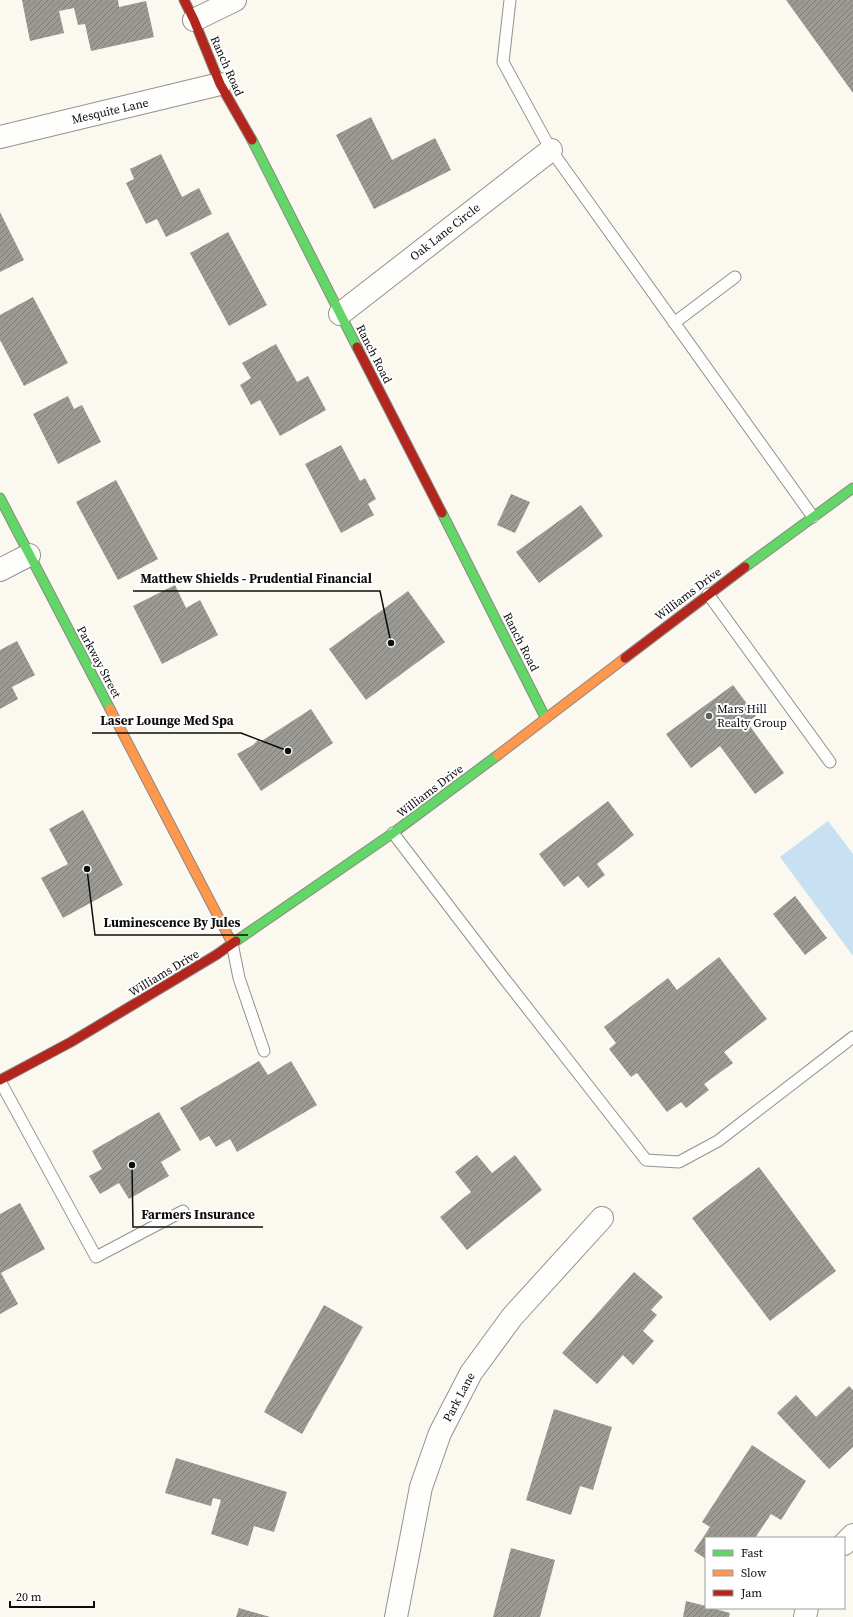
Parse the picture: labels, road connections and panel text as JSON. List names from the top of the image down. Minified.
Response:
{"streets":{"street":["Ranch Road","Mesquite Lane","Oak Lane Circle","Williams Drive","Parkway Street","Park Lane"]},"crossings":[["Ranch Road","Mesquite Lane"],["Ranch Road","Oak Lane Circle"],["Ranch Road","Williams Drive"],["Williams Drive","Parkway Street"]],"places":["Matthew Shields - Prudential Financial","Mars Hill Realty Group","Laser Lounge Med Spa","Luminescence By Jules","Farmers Insurance"],"legend":["Fast","Slow","Jam"],"scale_bar":"20 m"}
